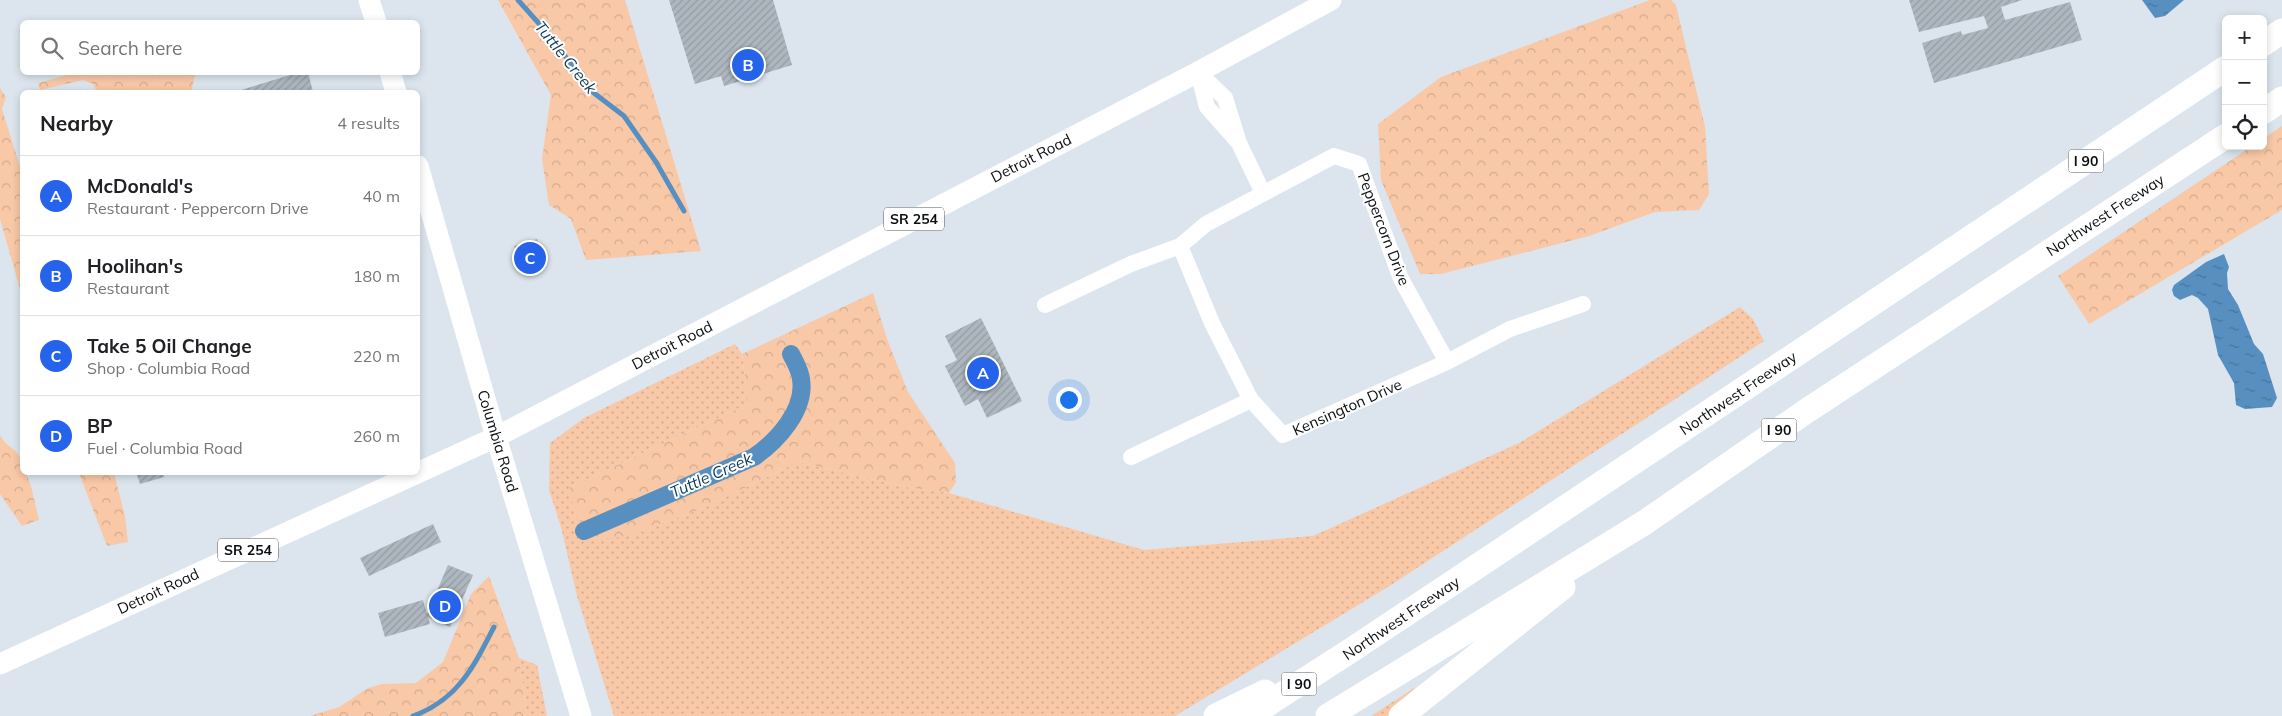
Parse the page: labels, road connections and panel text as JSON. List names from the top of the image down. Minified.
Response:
{"streets":{"highway":["I 90","Northwest Freeway"],"main road":["Detroit Road","SR 254","Columbia Road"],"street":["Peppercorn Drive","Kensington Drive"]},"crossings":[["Detroit Road","Columbia Road"],["Peppercorn Drive","Kensington Drive"]],"water":["Tuttle Creek"],"page":{"map_buttons":["+","−"],"search":"Search here","pins":["B","C","A","D"],"heading":["Nearby","4 results"],"list":[{"mark":"A","name":"McDonald's","note":"Restaurant · Peppercorn Drive","value":"40 m"},{"mark":"B","name":"Hoolihan's","note":"Restaurant","value":"180 m"},{"mark":"C","name":"Take 5 Oil Change","note":"Shop · Columbia Road","value":"220 m"},{"mark":"D","name":"BP","note":"Fuel · Columbia Road","value":"260 m"}]}}
